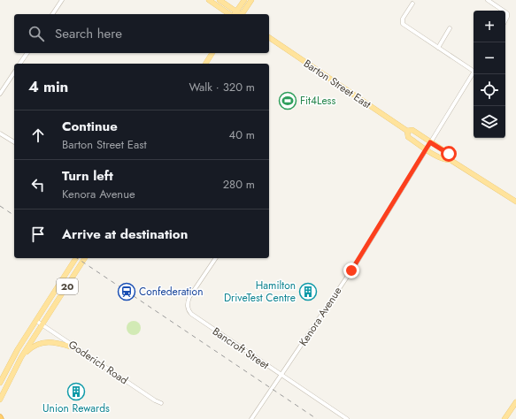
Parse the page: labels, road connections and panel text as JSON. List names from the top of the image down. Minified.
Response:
{"streets":{"main road":["Barton Street East","20"],"street":["Kenora Avenue","Bancroft Street","Goderich Road"]},"crossings":[["Barton Street East","Kenora Avenue"],["20","Goderich Road"],["Kenora Avenue","Bancroft Street"]],"places":{"sports":["Fit4Less"],"station":["Confederation"],"building":["Hamilton DriveTest Centre","Union Rewards"]},"page":{"map_buttons":["+","−"],"search":"Search here","heading":["4 min","Walk · 320 m"],"list":[["Continue","Barton Street East","40 m"],["Turn left","Kenora Avenue","280 m"],"Arrive at destination"]}}
